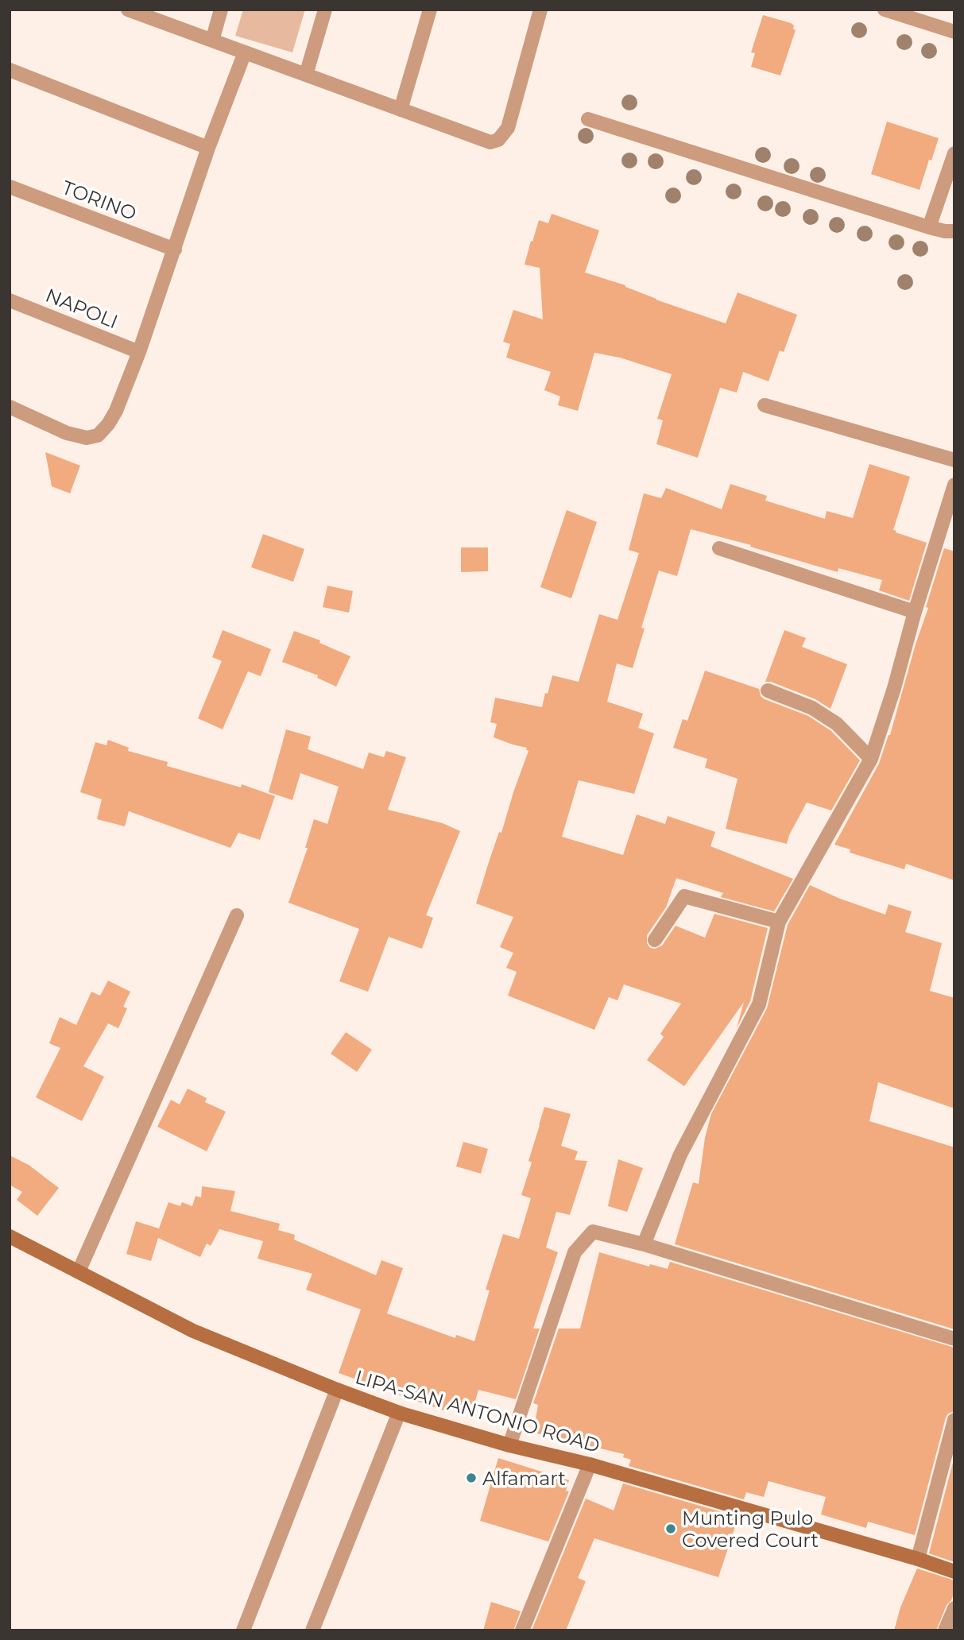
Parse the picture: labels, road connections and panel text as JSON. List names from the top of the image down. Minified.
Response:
{"streets":{"main road":["LIPA-SAN ANTONIO ROAD"],"street":["TORINO","NAPOLI"]},"places":["Alfamart","Munting Pulo Covered Court"]}
